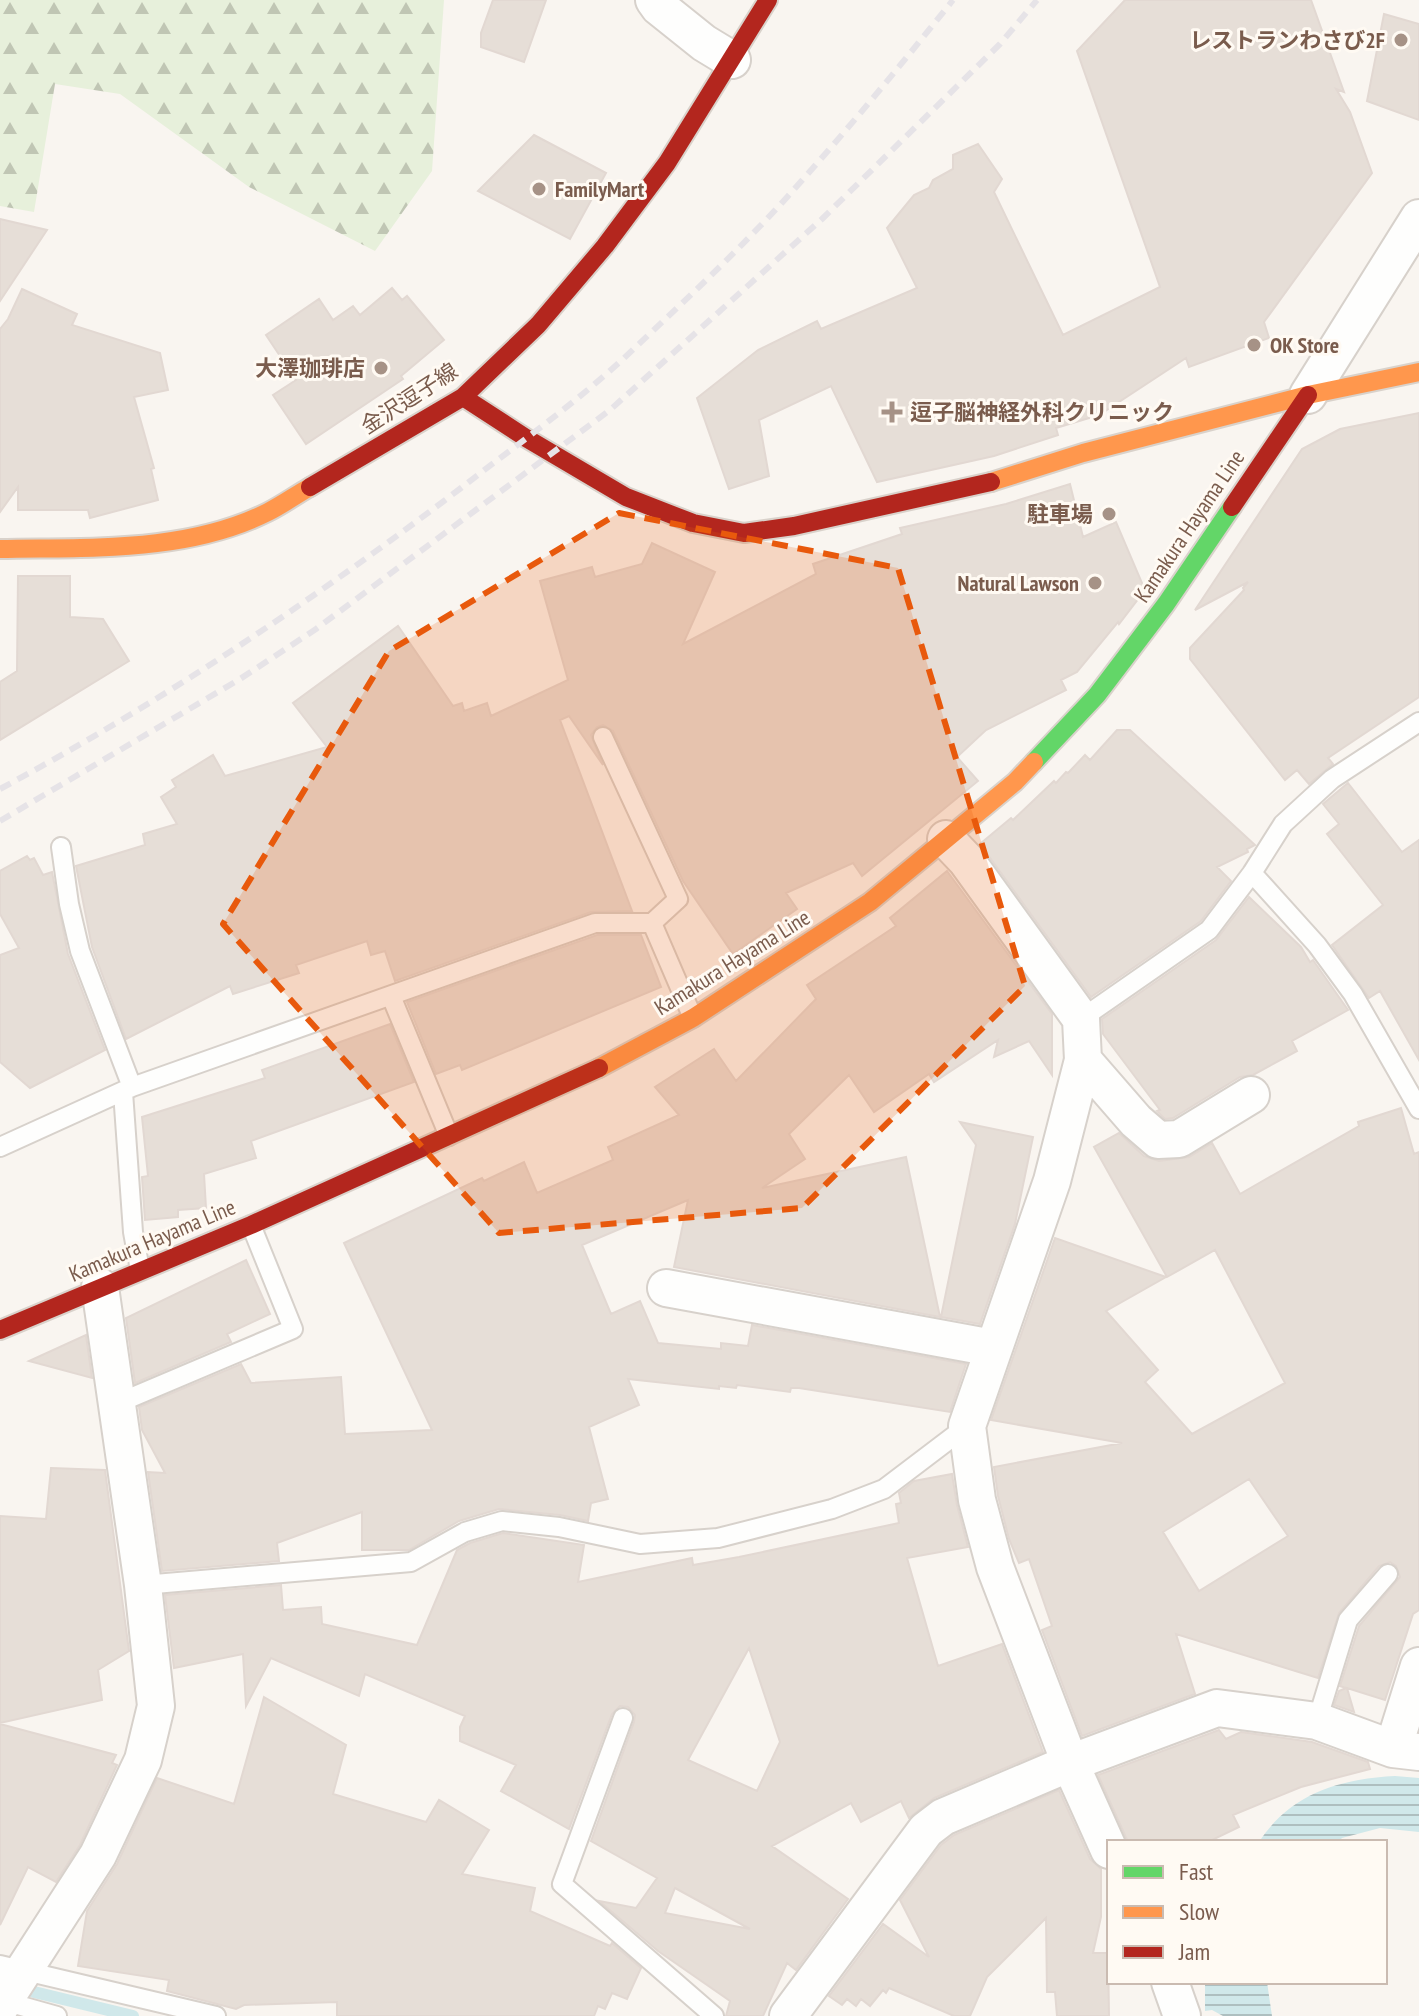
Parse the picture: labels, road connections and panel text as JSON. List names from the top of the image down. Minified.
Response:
{"streets":{"main road":["金沢逗子線","Kamakura Hayama Line"]},"crossings":[["金沢逗子線","Kamakura Hayama Line"]],"places":{"other":["レストランわさび2F","FamilyMart","OK Store","大澤珈琲店","駐車場","Natural Lawson"],"health":["逗子脳神経外科クリニック"]},"legend":["Fast","Slow","Jam"]}
